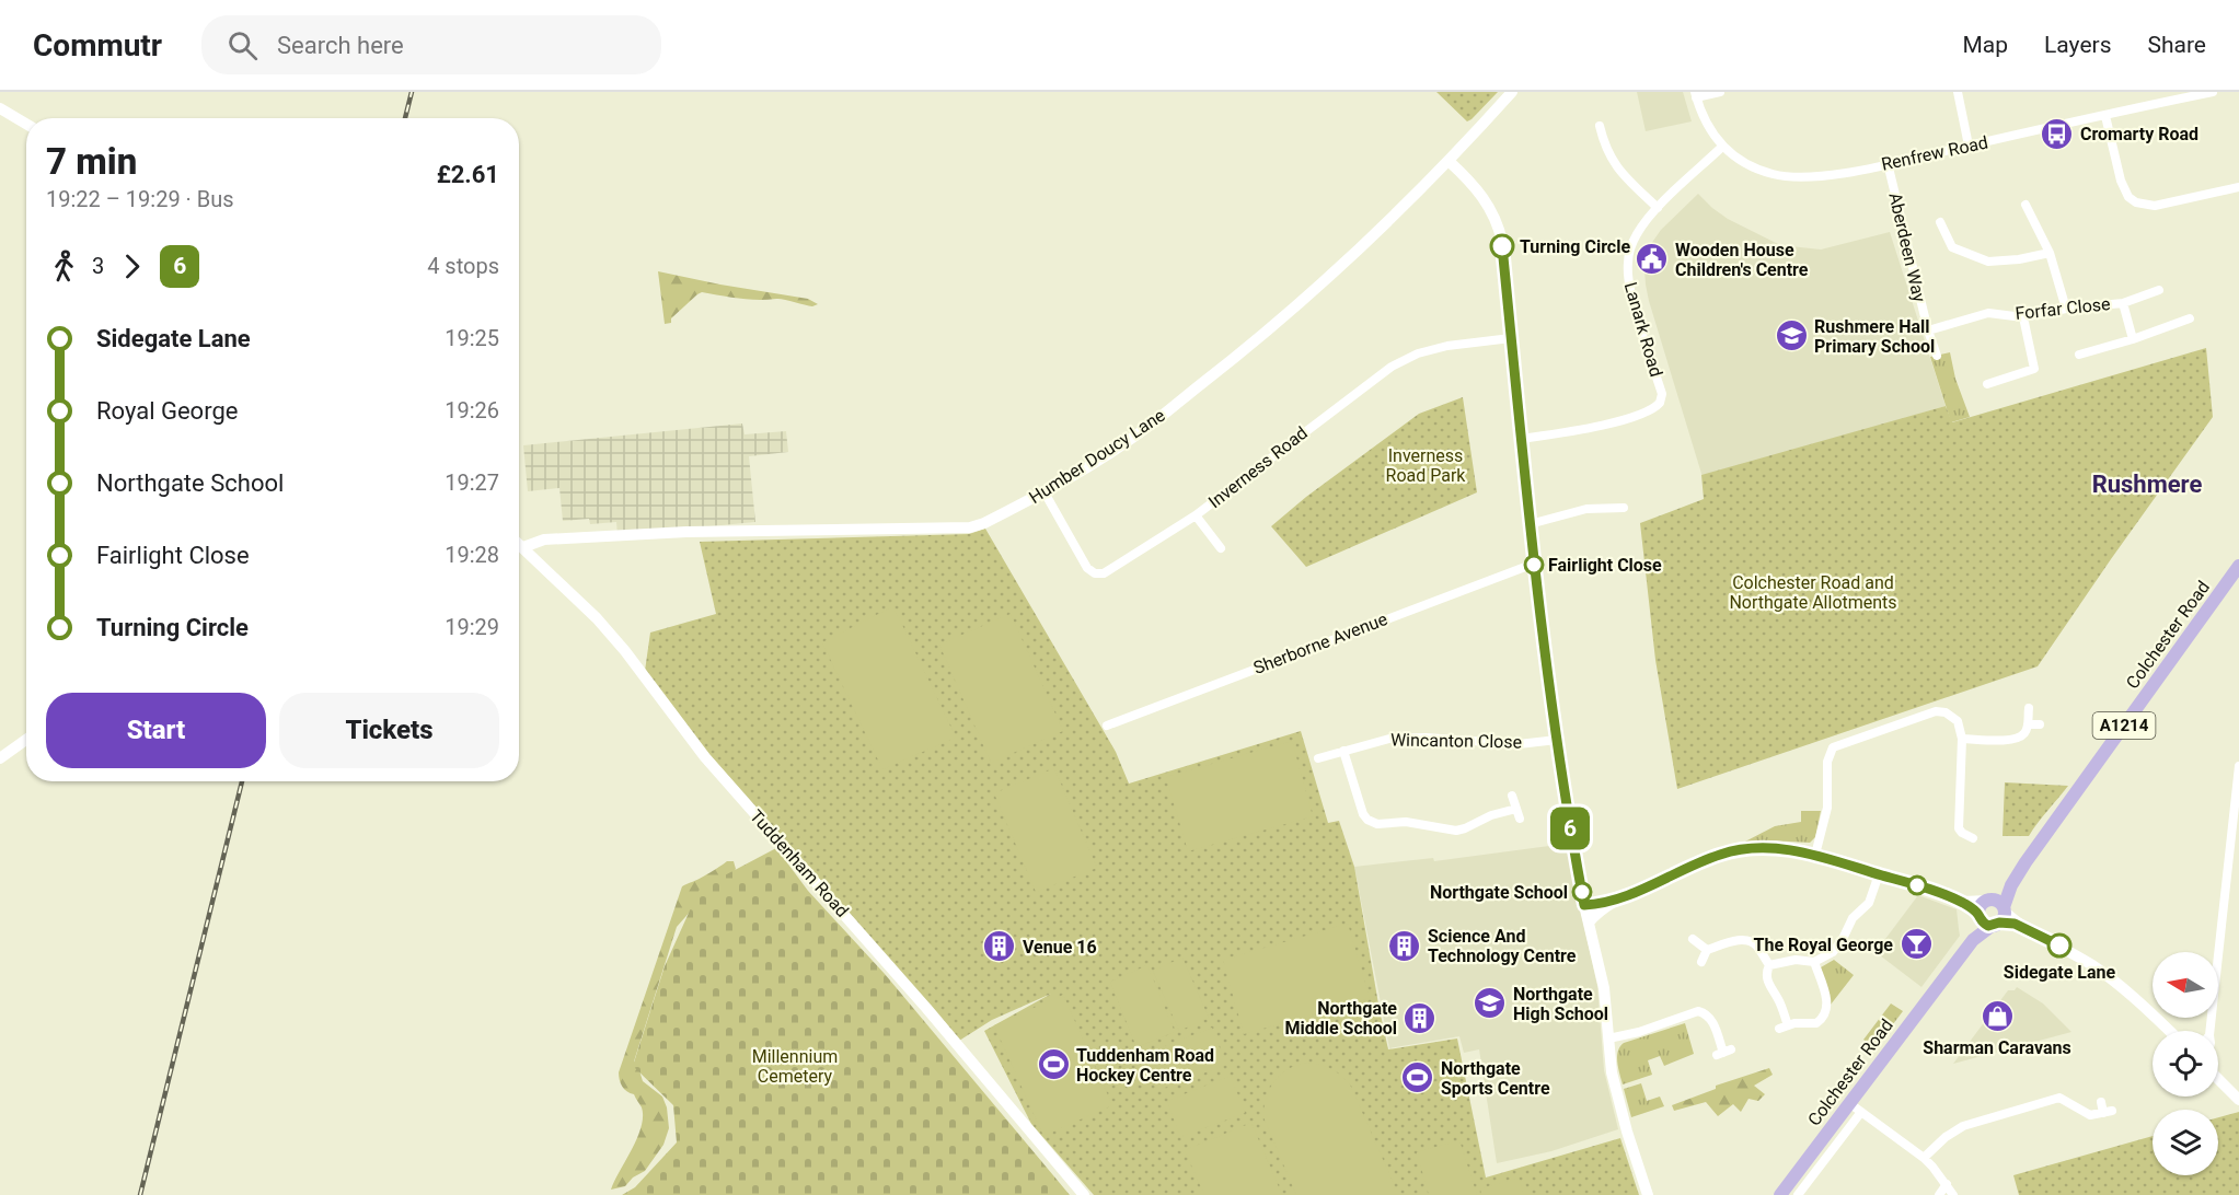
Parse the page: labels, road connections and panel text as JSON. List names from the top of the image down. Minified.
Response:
{"streets":{"main road":["Colchester Road","A1214"],"street":["Renfrew Road","Aberdeen Way","Forfar Close","Lanark Road","Humber Doucy Lane","Inverness Road","Sherborne Avenue","Wincanton Close","Tuddenham Road"]},"crossings":[["Renfrew Road","Aberdeen Way"],["Renfrew Road","Lanark Road"],["Aberdeen Way","Forfar Close"],["Humber Doucy Lane","Inverness Road"],["Humber Doucy Lane","Tuddenham Road"]],"districts":["Rushmere"],"parks":["Inverness Road Park","Colchester Road and Northgate Allotments","Millennium Cemetery"],"places":{"bus stop":["Cromarty Road"],"other":["Turning Circle","Fairlight Close","Northgate School","Sidegate Lane"],"public building":["Wooden House Children's Centre"],"school or university":["Rushmere Hall Primary School","Northgate High School"],"bar":["The Royal George"],"building":["Science And Technology Centre","Venue 16","Northgate Middle School"],"shop":["Sharman Caravans"],"sports":["Tuddenham Road Hockey Centre","Northgate Sports Centre"]},"lines":["bus line 6"],"north":"left","page":{"header":"Commutr","search":"Search here","nav":["Map","Layers","Share"],"on_map":"6","heading":["7 min","19:22 – 19:29 · Bus","£2.61"],"legs":["3","6","4 stops"],"list":[{"name":"Sidegate Lane","value":"19:25"},{"name":"Royal George","value":"19:26"},{"name":"Northgate School","value":"19:27"},{"name":"Fairlight Close","value":"19:28"},{"name":"Turning Circle","value":"19:29"}],"buttons":["Start","Tickets"]}}
